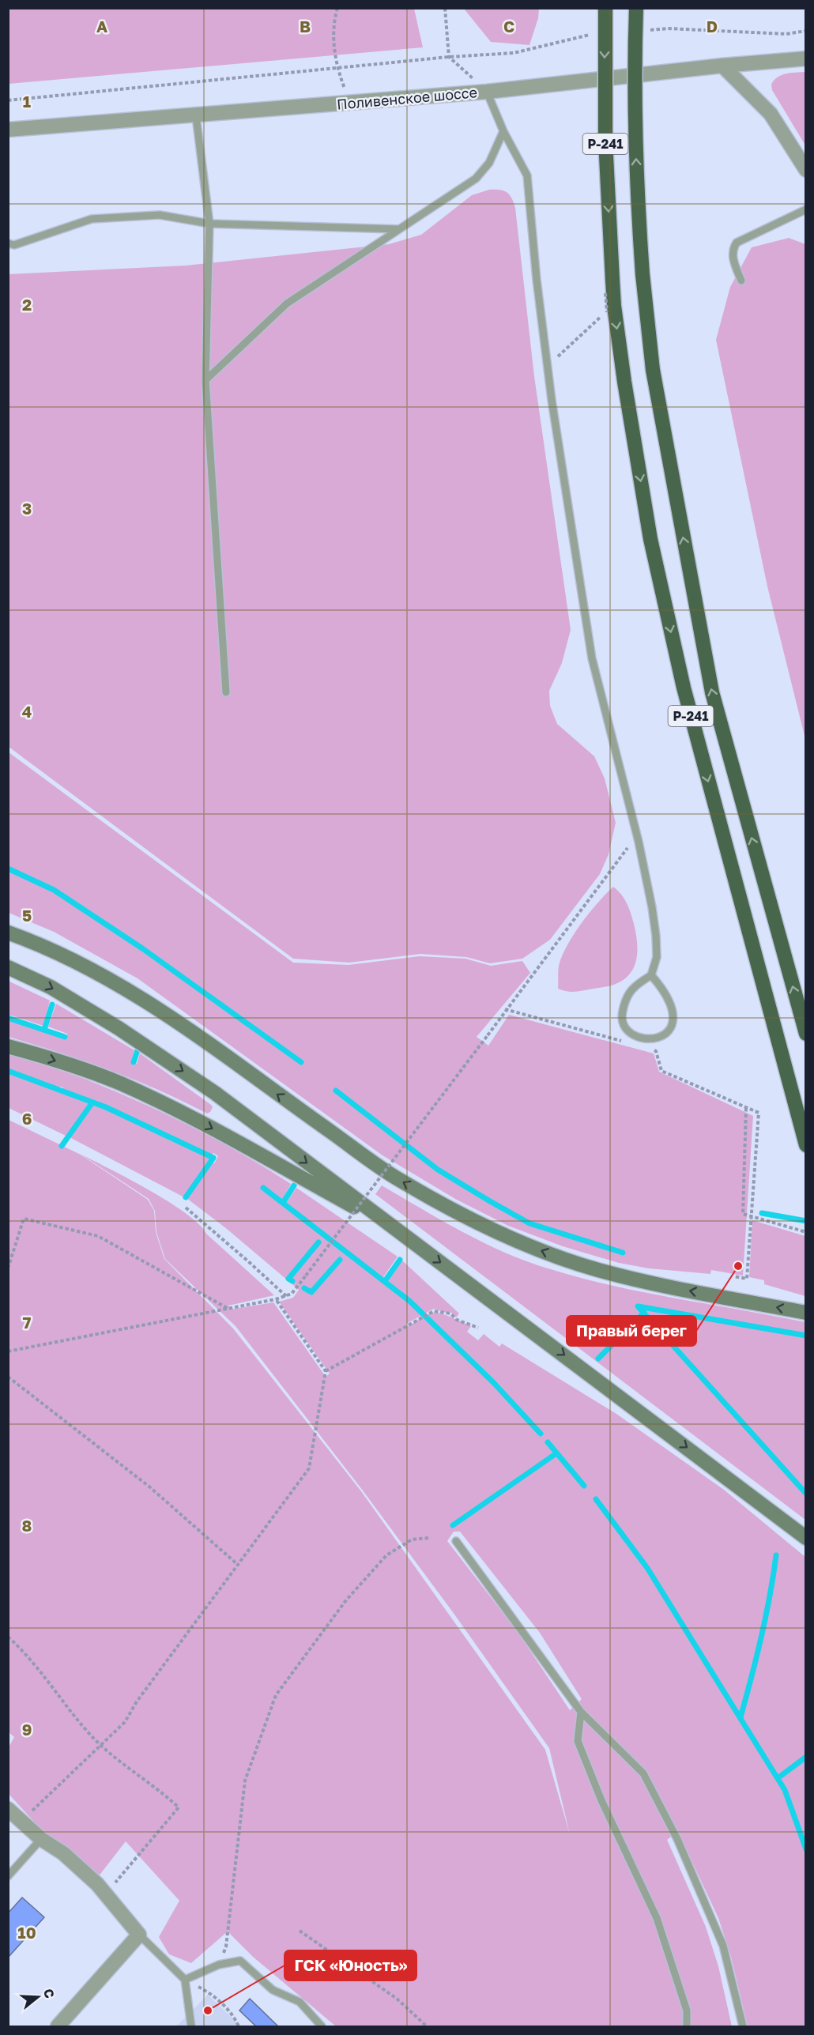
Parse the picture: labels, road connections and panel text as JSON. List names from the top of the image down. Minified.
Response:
{"streets":{"highway":["Р-241"],"street":["Поливенское шоссе"]},"places":["Правый берег","ГСК «Юность»"],"north":"right","grid":{"columns":["A","B","C","D"],"rows":["1","2","3","4","5","6","7","8","9","10"]}}
